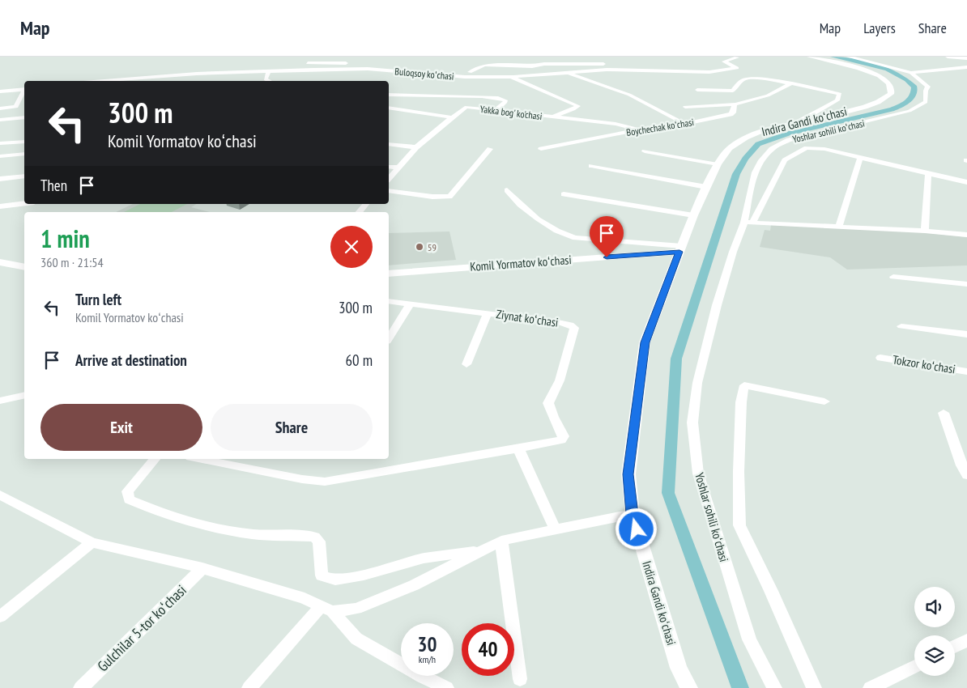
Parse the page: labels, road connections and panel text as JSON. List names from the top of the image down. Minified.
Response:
{"streets":{"street":["Buloqsoy koʻchasi","Yakka bog' ko'chasi","Indira Gandi koʻchasi","Boychechak koʻchasi","Yoshlar sohili koʻchasi","Komil Yormatov koʻchasi","Ziynat koʻchasi","Tokzor koʻchasi","Gulchilar 5-tor koʻchasi"]},"crossings":[["Yakka bog' ko'chasi","Boychechak koʻchasi"],["Indira Gandi koʻchasi","Komil Yormatov koʻchasi"]],"places":["59"],"page":{"header":"Map","nav":["Map","Layers","Share"],"turn":["300 m","Komil Yormatov koʻchasi"],"then":"Then","heading":["1 min","360 m · 21:54"],"list":[{"name":"Turn left","note":"Komil Yormatov koʻchasi","value":"300 m"},{"name":"Arrive at destination","value":"60 m"}],"buttons":["Exit","Share"],"speed":"30 km/h","limit":"40"}}
